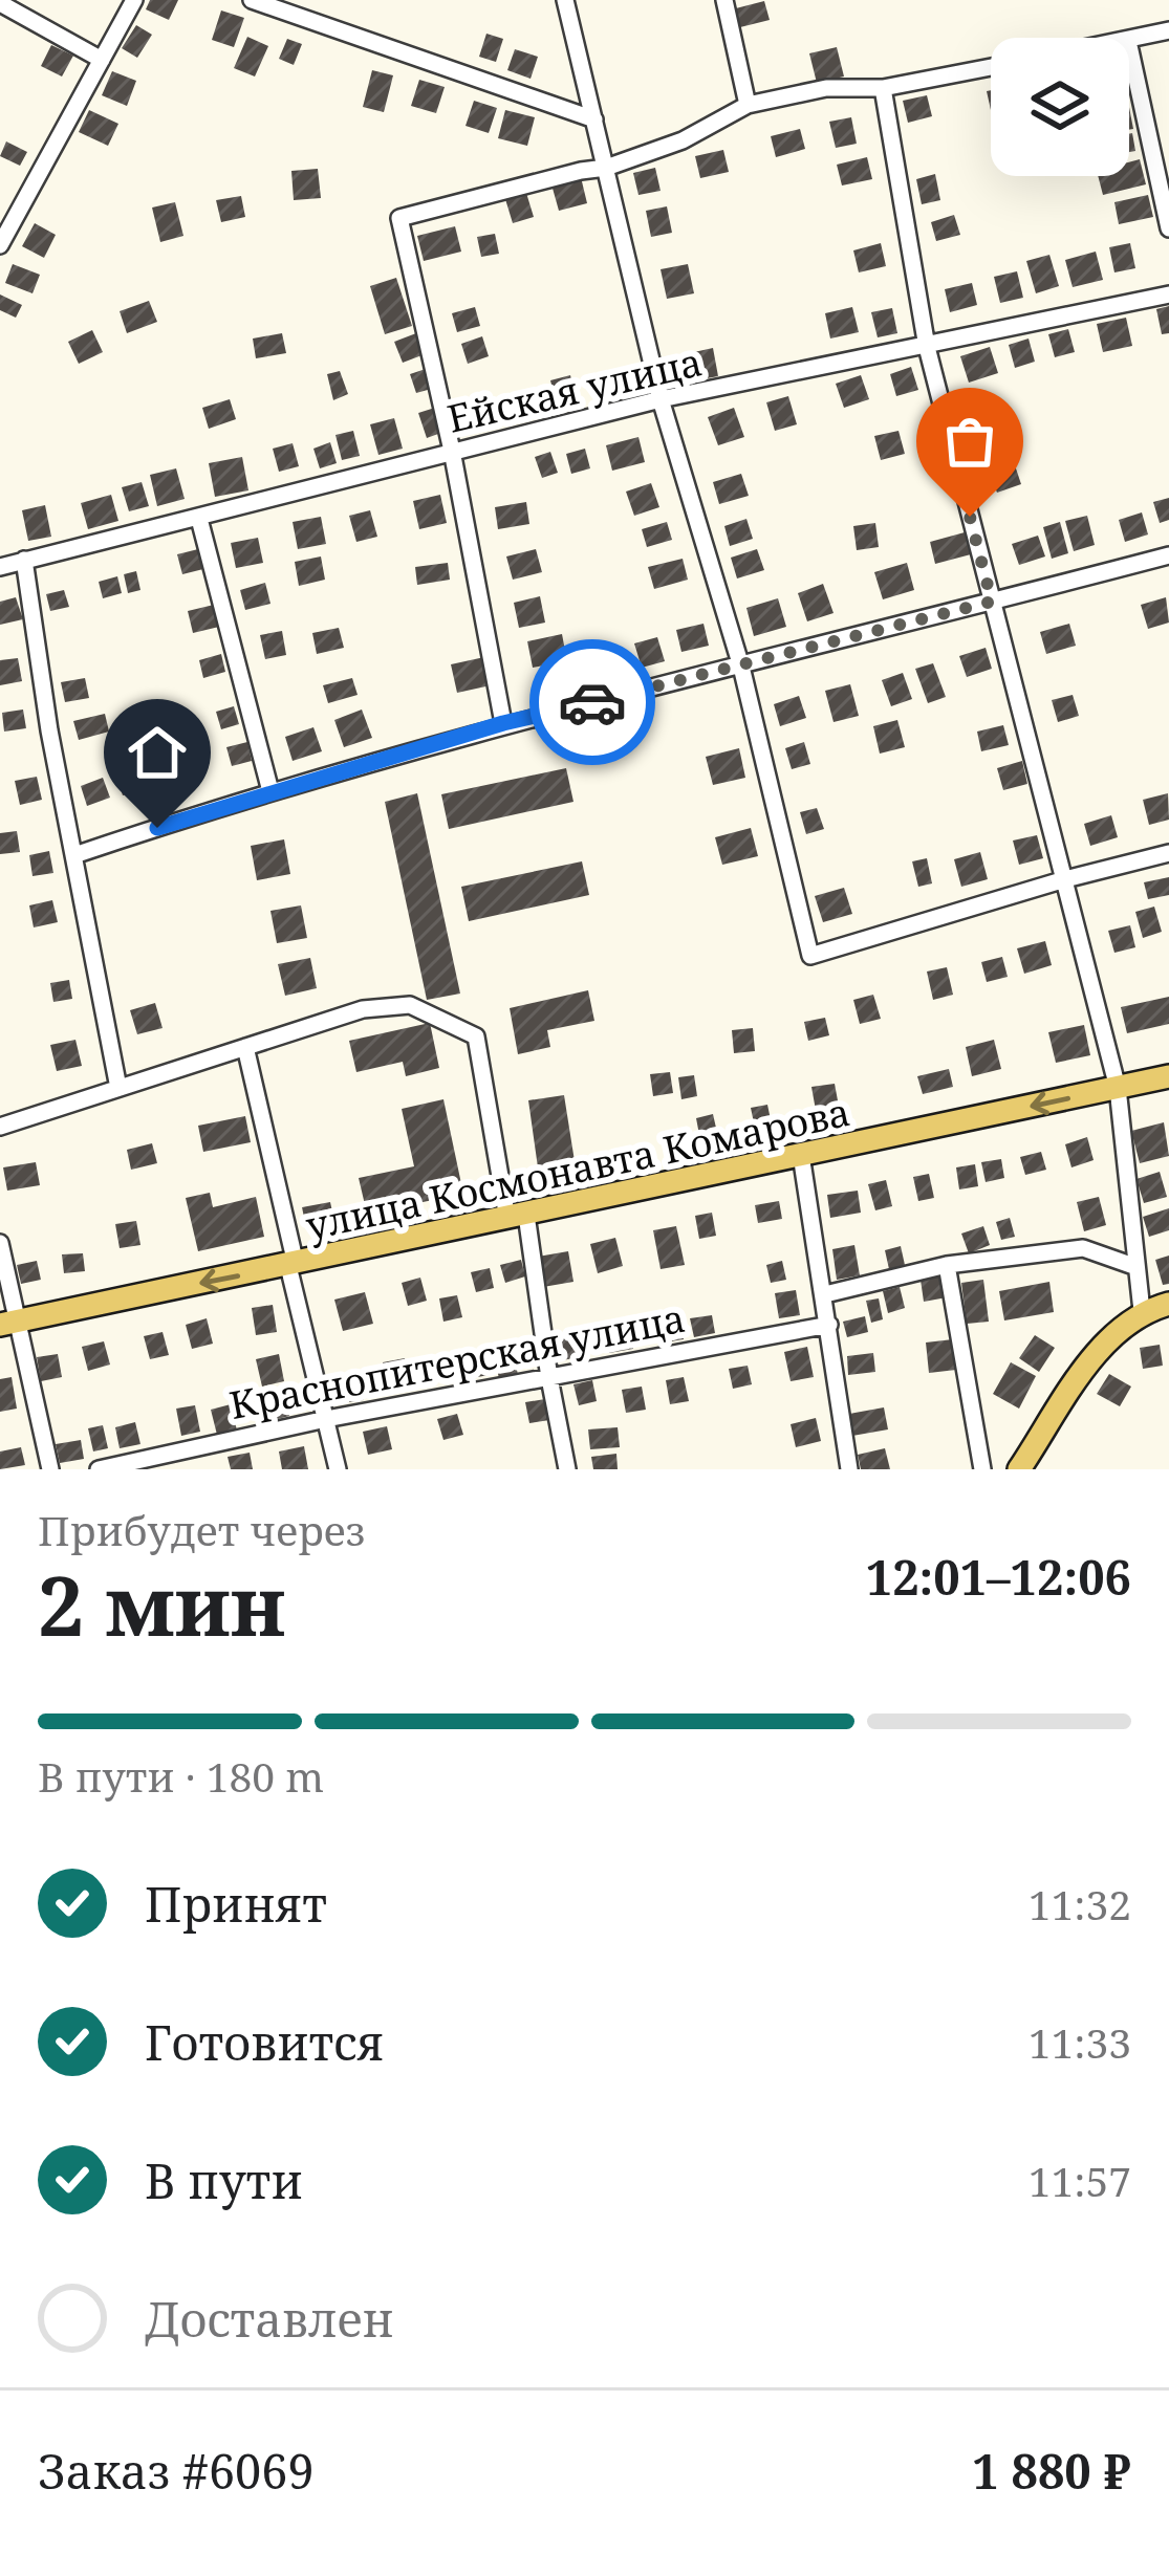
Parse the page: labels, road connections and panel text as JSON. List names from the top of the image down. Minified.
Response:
{"streets":{"main road":["улица Космонавта Комарова"],"street":["Ейская улица","Краснопитерская улица"]},"one_way":["улица Космонавта Комарова"],"page":{"heading":["2 мин","Прибудет через","12:01–12:06"],"panel":["Заказ #6069","1 880 ₽"],"bar":"В пути · 180 m","list":[["Принят","11:32"],["Готовится","11:33"],["В пути","11:57"],"Доставлен"]}}
